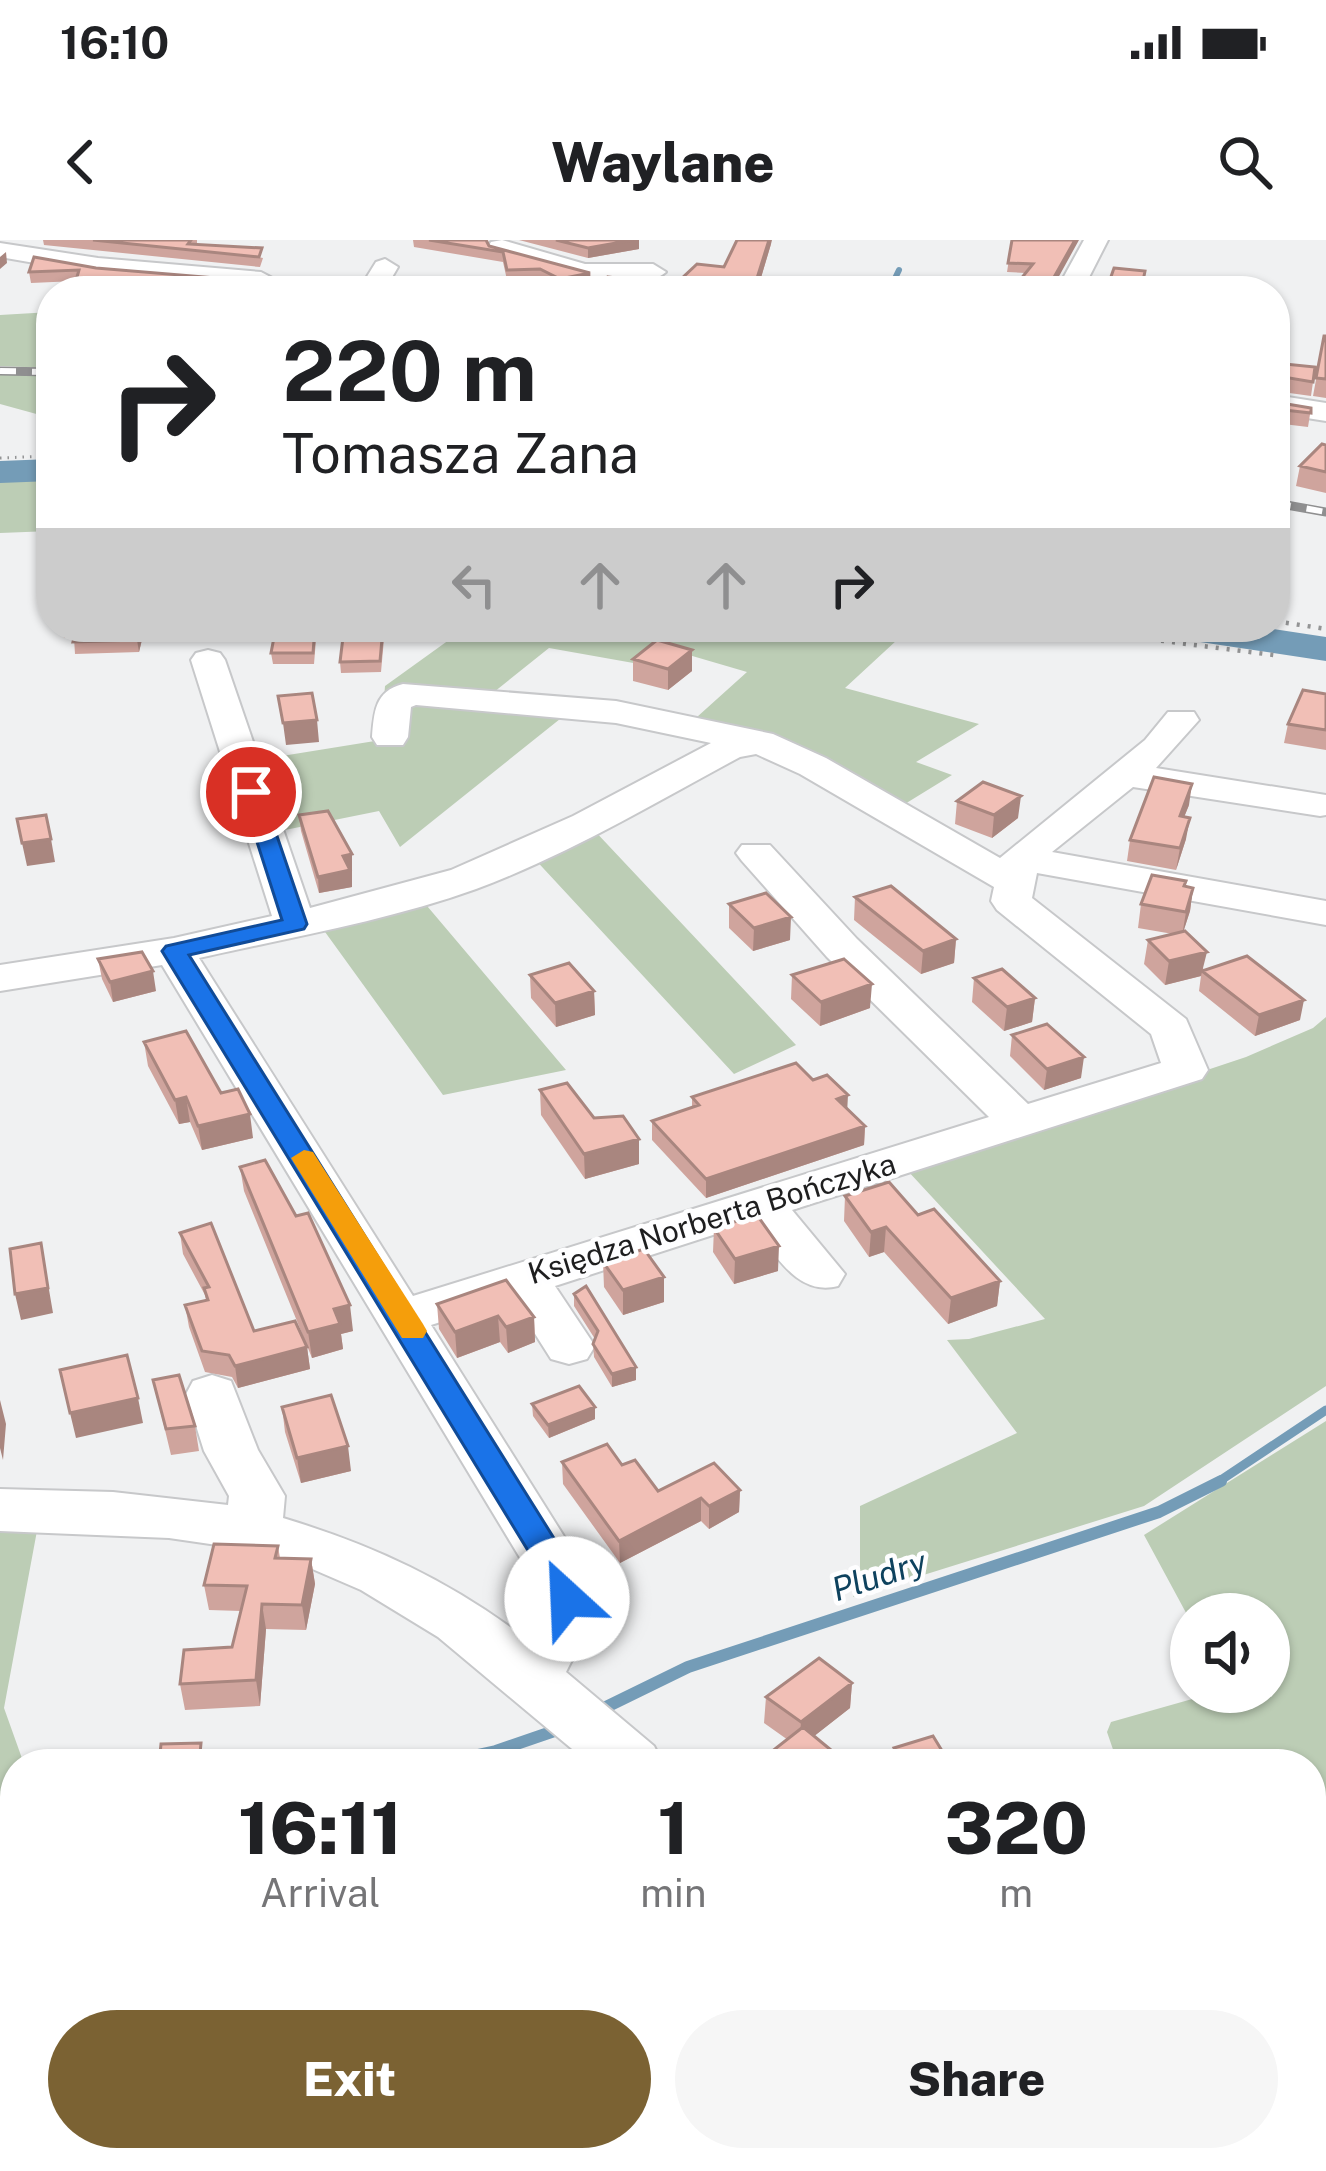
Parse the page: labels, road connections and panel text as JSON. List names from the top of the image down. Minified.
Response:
{"streets":{"street":["Księdza Norberta Bończyka"]},"water":["Pludry"],"page":{"status":"16:10","header":"Waylane","turn":["220 m","Tomasza Zana"],"eta":["16:11","Arrival","1","min","320","m"],"buttons":["Exit","Share"]}}
